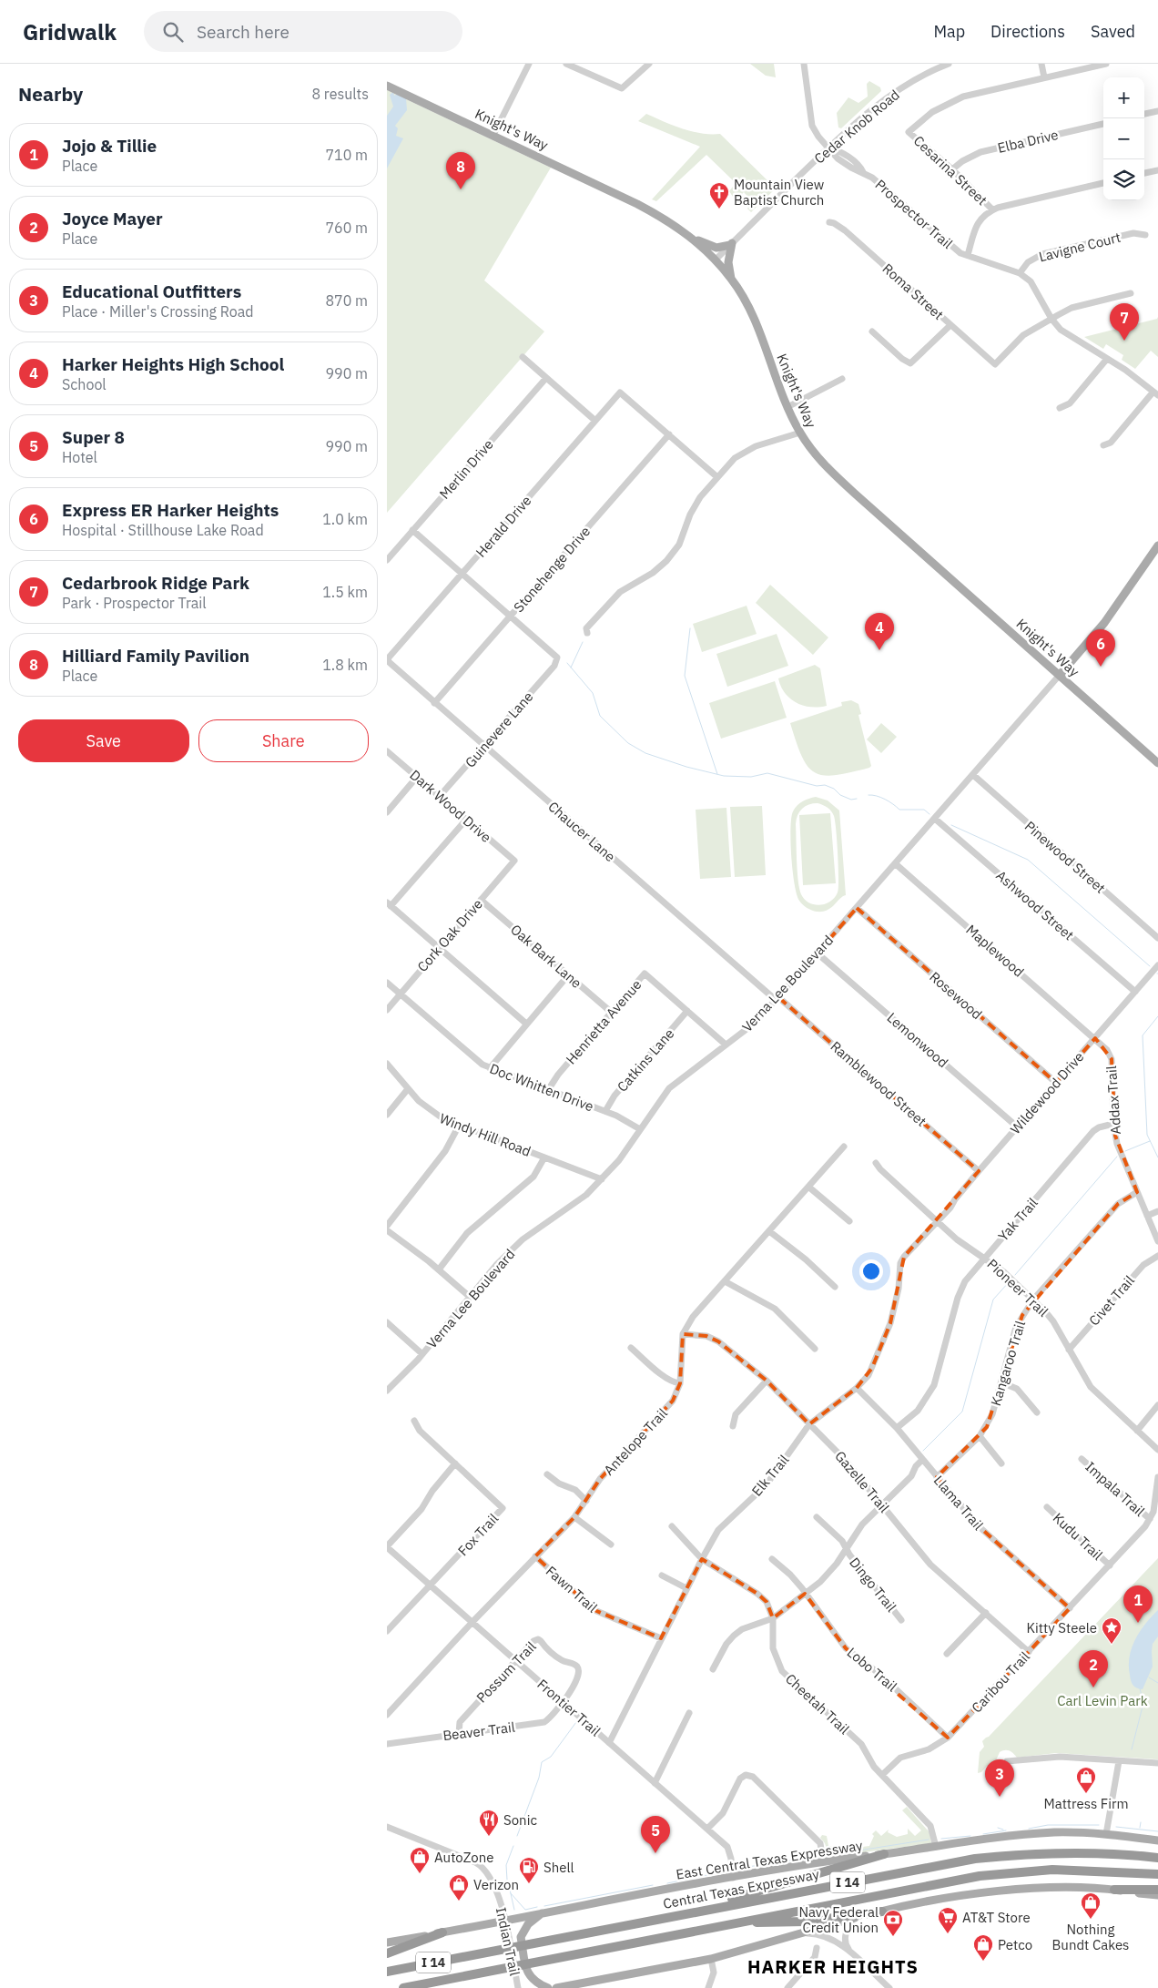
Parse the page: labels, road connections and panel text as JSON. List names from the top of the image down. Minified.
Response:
{"streets":{"highway":["I 14","Central Texas Expressway"],"main road":["Knight's Way","East Central Texas Expressway"],"street":["Cedar Knob Road","Elba Drive","Cesarina Street","Prospector Trail","Lavigne Court","Roma Street","Merlin Drive","Herald Drive","Stonehenge Drive","Guinevere Lane","Dark Wood Drive","Chaucer Lane","Pinewood Street","Ashwood Street","Cork Oak Drive","Maplewood","Oak Bark Lane","Verna Lee Boulevard","Rosewood","Henrietta Avenue","Lemonwood","Catkins Lane","Ramblewood Street","Doc Whitten Drive","Wildewood Drive","Addax Trail","Windy Hill Road","Yak Trail","Pioneer Trail","Civet Trail","Kangaroo Trail","Antelope Trail","Elk Trail","Gazelle Trail","Impala Trail","Llama Trail","Fox Trail","Kudu Trail","Dingo Trail","Fawn Trail","Lobo Trail","Possum Trail","Caribou Trail","Cheetah Trail","Frontier Trail","Beaver Trail","Indian Trail"]},"crossings":[["Cedar Knob Road","Knight's Way"],["Cedar Knob Road","Prospector Trail"],["Knight's Way","Verna Lee Boulevard"],["Elba Drive","Cesarina Street"],["Prospector Trail","Lavigne Court"],["Prospector Trail","Roma Street"],["Herald Drive","Stonehenge Drive"],["Herald Drive","Chaucer Lane"],["Stonehenge Drive","Guinevere Lane"],["Stonehenge Drive","Chaucer Lane"],["Guinevere Lane","Dark Wood Drive"],["Guinevere Lane","Chaucer Lane"],["Dark Wood Drive","Cork Oak Drive"],["Chaucer Lane","Verna Lee Boulevard"],["Chaucer Lane","Ramblewood Street"],["Pinewood Street","Verna Lee Boulevard"],["Ashwood Street","Verna Lee Boulevard"],["Ashwood Street","Wildewood Drive"],["Cork Oak Drive","Oak Bark Lane"],["Cork Oak Drive","Doc Whitten Drive"],["Maplewood","Verna Lee Boulevard"],["Maplewood","Wildewood Drive"],["Maplewood","Addax Trail"],["Oak Bark Lane","Henrietta Avenue"],["Verna Lee Boulevard","Rosewood"],["Verna Lee Boulevard","Henrietta Avenue"],["Verna Lee Boulevard","Lemonwood"],["Verna Lee Boulevard","Ramblewood Street"],["Verna Lee Boulevard","Doc Whitten Drive"],["Verna Lee Boulevard","Windy Hill Road"],["Rosewood","Wildewood Drive"],["Henrietta Avenue","Catkins Lane"],["Henrietta Avenue","Doc Whitten Drive"],["Lemonwood","Wildewood Drive"],["Catkins Lane","Doc Whitten Drive"],["Ramblewood Street","Wildewood Drive"],["Wildewood Drive","Addax Trail"],["Wildewood Drive","Pioneer Trail"],["Wildewood Drive","Elk Trail"],["Addax Trail","Yak Trail"],["Addax Trail","Kangaroo Trail"],["Yak Trail","Pioneer Trail"],["Yak Trail","Llama Trail"],["Pioneer Trail","Civet Trail"],["Pioneer Trail","Kangaroo Trail"],["Pioneer Trail","Elk Trail"],["Kangaroo Trail","Llama Trail"],["Antelope Trail","Gazelle Trail"],["Antelope Trail","Fawn Trail"],["Antelope Trail","Frontier Trail"],["Elk Trail","Gazelle Trail"],["Elk Trail","Llama Trail"],["Elk Trail","Fawn Trail"],["Elk Trail","Cheetah Trail"],["Elk Trail","Frontier Trail"],["Gazelle Trail","Caribou Trail"],["Impala Trail","Caribou Trail"],["Llama Trail","Caribou Trail"],["Fox Trail","Frontier Trail"],["Kudu Trail","Caribou Trail"],["Lobo Trail","Caribou Trail"],["Possum Trail","Frontier Trail"],["Possum Trail","Beaver Trail"],["Caribou Trail","Cheetah Trail"],["Cheetah Trail","East Central Texas Expressway"],["Frontier Trail","Beaver Trail"],["Frontier Trail","East Central Texas Expressway"],["East Central Texas Expressway","Indian Trail"]],"districts":["HARKER HEIGHTS"],"parks":["Carl Levin Park"],"places":{"church":["Mountain View Baptist Church"],"place":["Kitty Steele"],"shop":["Mattress Firm","AutoZone","Verizon","Nothing Bundt Cakes","Petco"],"restaurant":["Sonic"],"fuel station":["Shell"],"supermarket":["AT&T Store"],"bank":["Navy Federal Credit Union"]},"page":{"header":"Gridwalk","search":"Search here","nav":["Map","Directions","Saved"],"heading":["Nearby","8 results"],"map_buttons":["+","−"],"list":[{"mark":"1","name":"Jojo & Tillie","note":"Place","value":"710 m"},{"mark":"2","name":"Joyce Mayer","note":"Place","value":"760 m"},{"mark":"3","name":"Educational Outfitters","note":"Place · Miller's Crossing Road","value":"870 m"},{"mark":"4","name":"Harker Heights High School","note":"School","value":"990 m"},{"mark":"5","name":"Super 8","note":"Hotel","value":"990 m"},{"mark":"6","name":"Express ER Harker Heights","note":"Hospital · Stillhouse Lake Road","value":"1.0 km"},{"mark":"7","name":"Cedarbrook Ridge Park","note":"Park · Prospector Trail","value":"1.5 km"},{"mark":"8","name":"Hilliard Family Pavilion","note":"Place","value":"1.8 km"}],"pins":["8","7","4","6","1","2","3","5"],"buttons":["Save","Share"]}}
